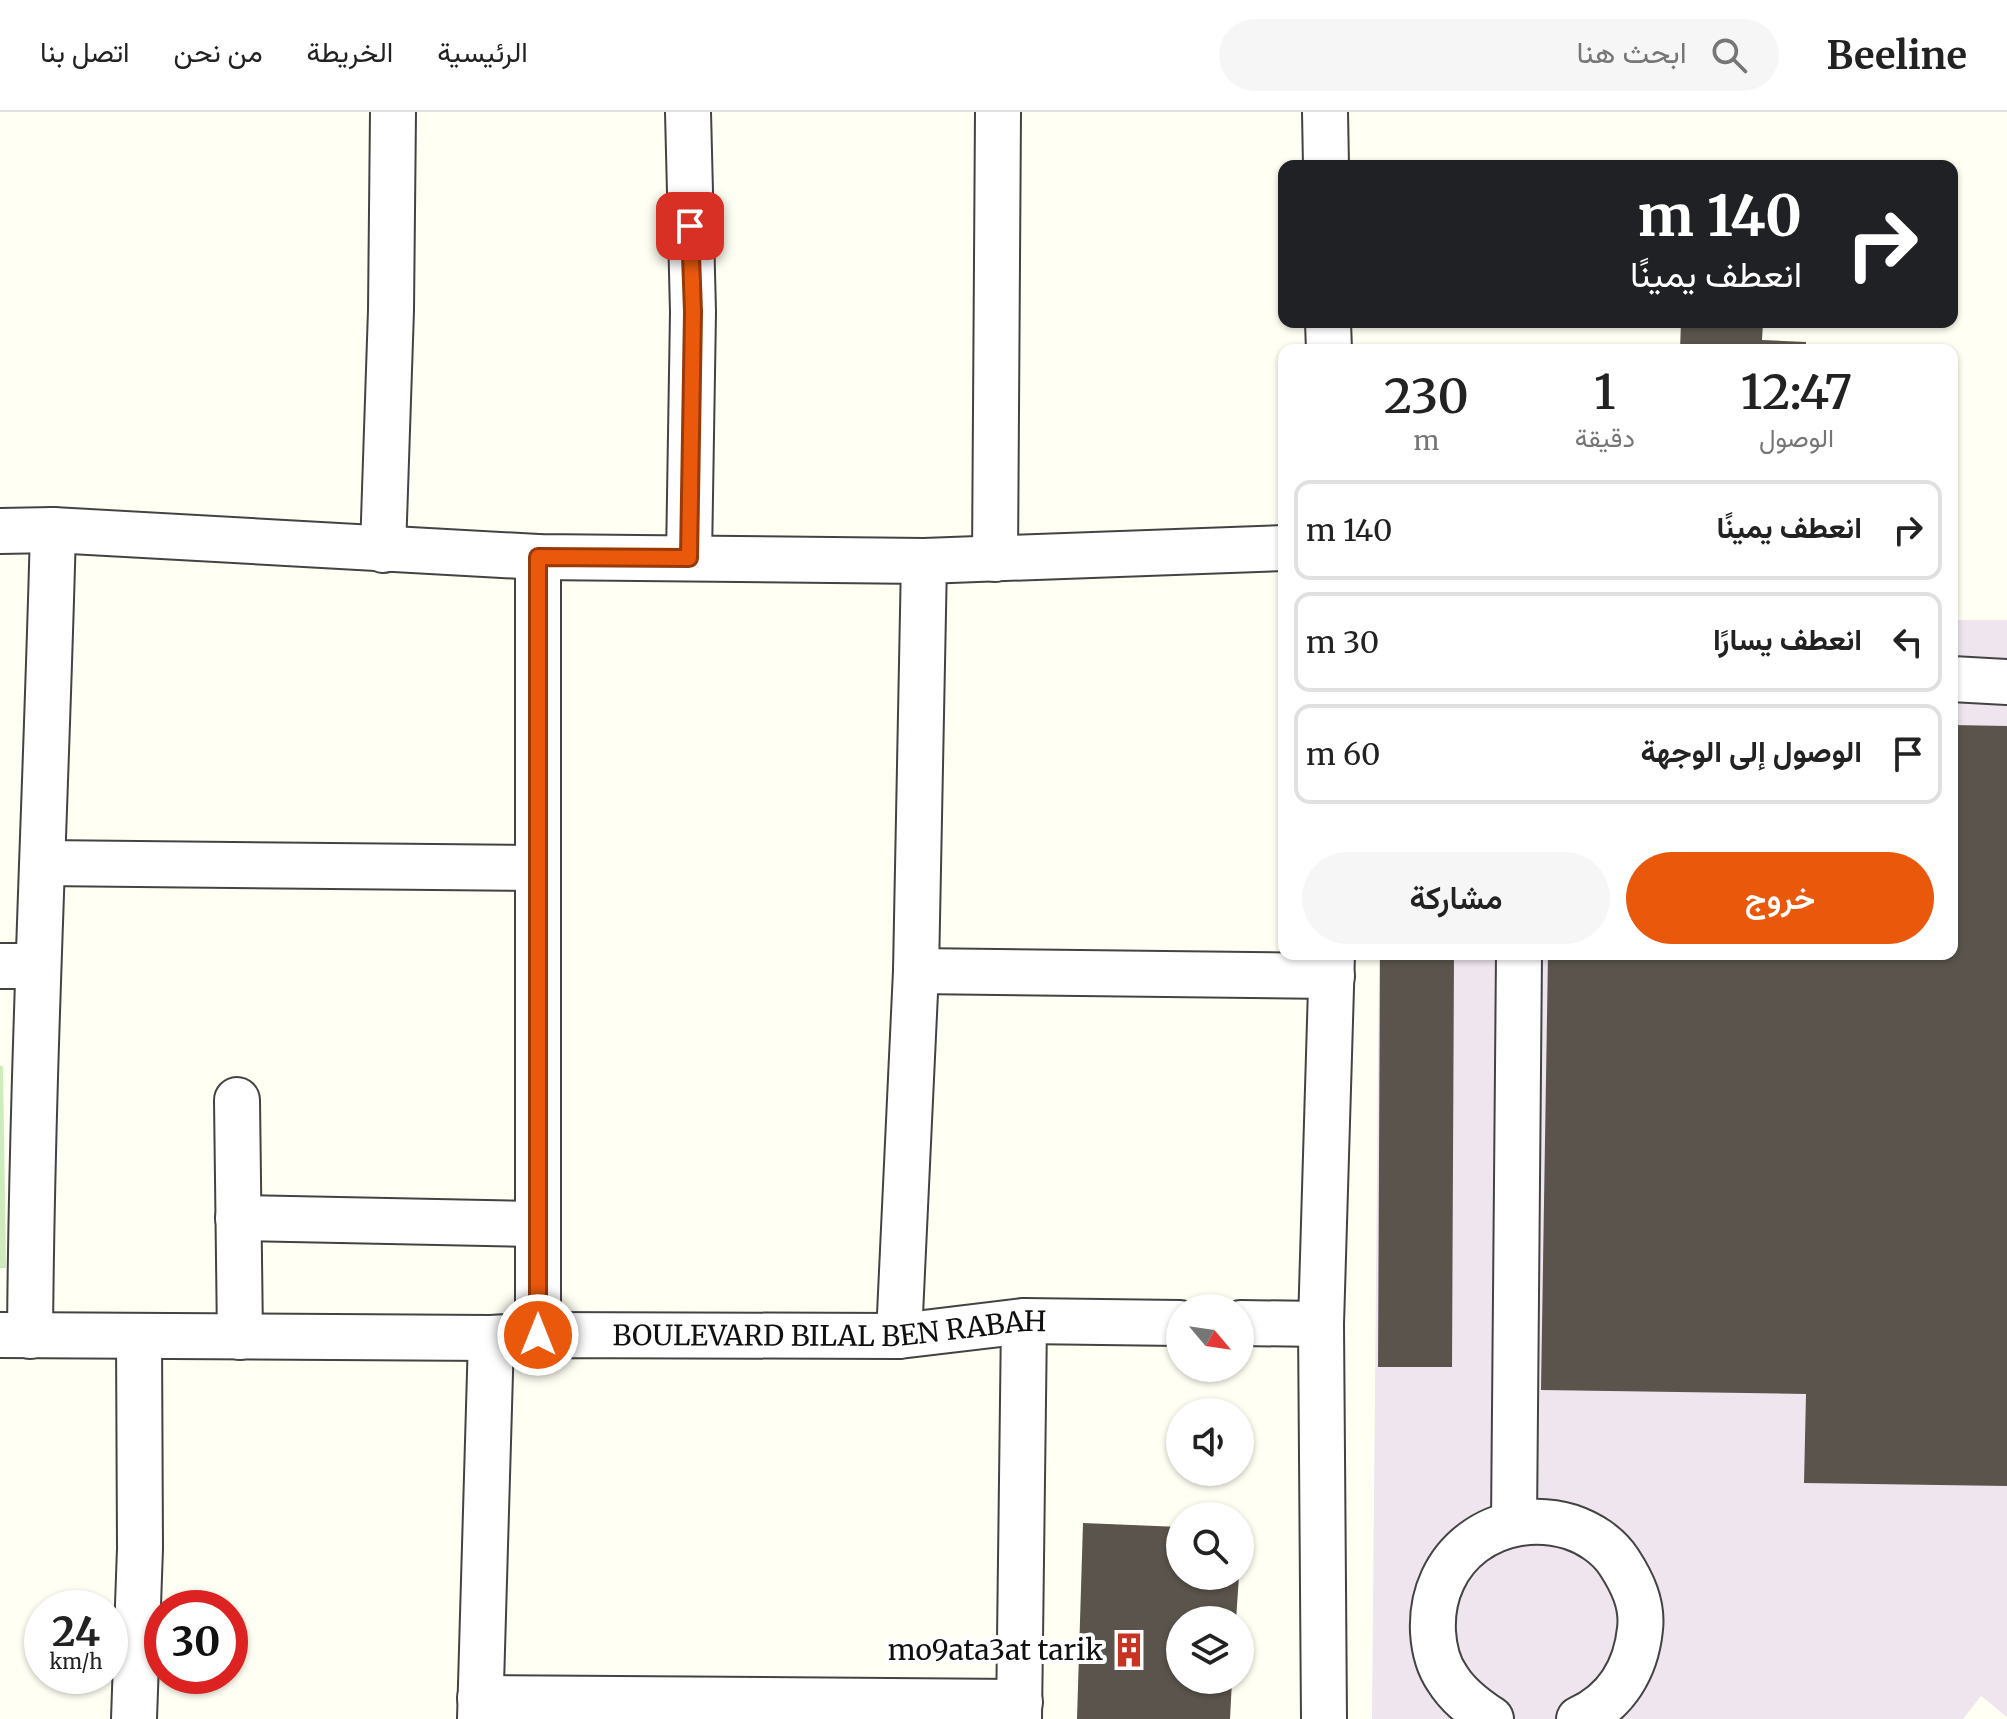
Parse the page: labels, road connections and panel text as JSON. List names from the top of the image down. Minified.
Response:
{"streets":{"street":["BOULEVARD BILAL BEN RABAH"]},"places":{"building":["mo9ata3at tarik"]},"north":"bottom right","page":{"header":"Beeline","search":"ابحث هنا","nav":["الرئيسية","الخريطة","من نحن","اتصل بنا"],"turn":["140 m","انعطف يمينًا"],"eta":["12:47","الوصول","1","دقيقة","230","m"],"list":[{"name":"انعطف يمينًا","value":"140 m"},{"name":"انعطف يسارًا","value":"30 m"},{"name":"الوصول إلى الوجهة","value":"60 m"}],"buttons":["خروج","مشاركة"],"speed":"24 km/h","limit":"30"}}
